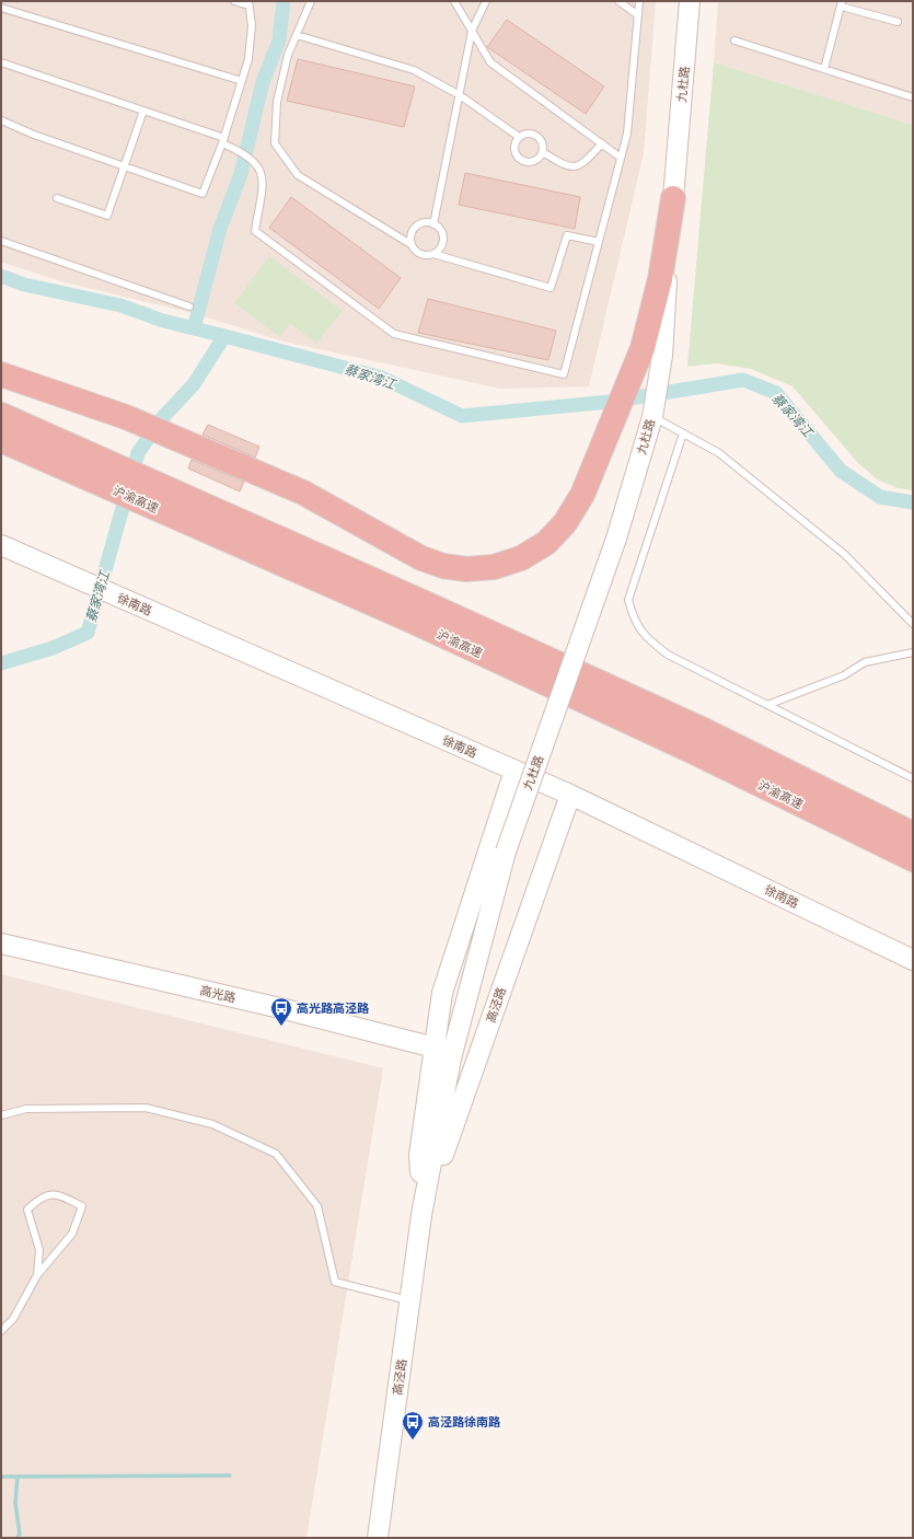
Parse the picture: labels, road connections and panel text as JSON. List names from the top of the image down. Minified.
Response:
{"streets":{"highway":["沪渝高速"],"street":["九杜路","徐南路","高光路","高泾路"]},"crossings":[["九杜路","高泾路"],["徐南路","高泾路"],["高光路","高泾路"]],"water":["蔡家湾江"],"places":{"bus stop":["高光路高泾路","高泾路徐南路"]}}
